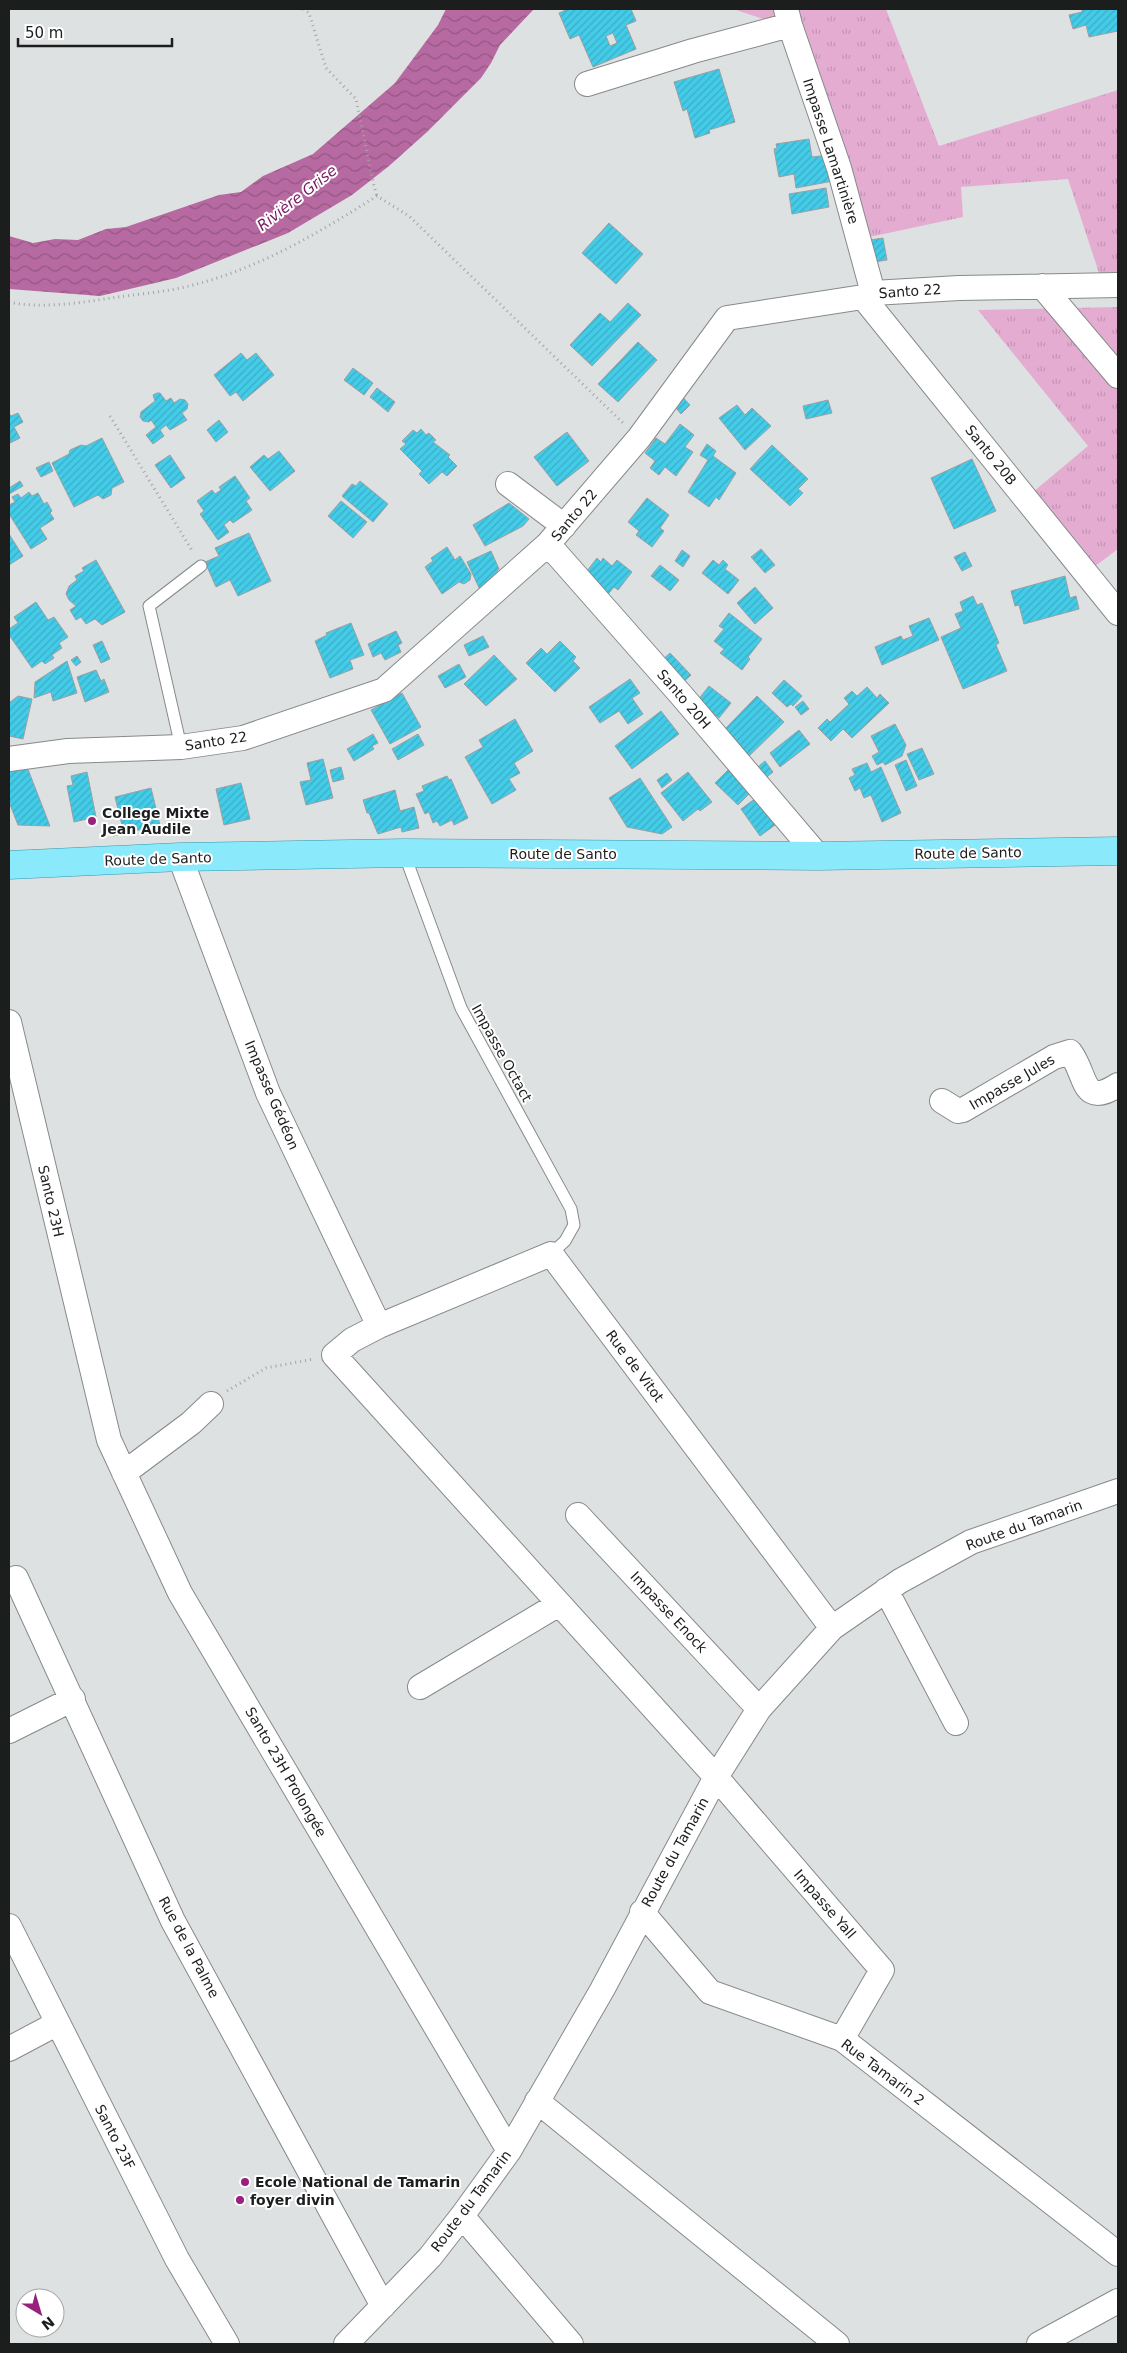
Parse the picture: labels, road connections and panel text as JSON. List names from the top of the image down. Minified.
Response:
{"streets":{"main road":["Route de Santo"],"street":["Impasse Lamartinière","Santo 22","Santo 20B","Santo 20H","Impasse Jules","Impasse Gédéon","Santo 23H","Rue de Vitot","Route du Tamarin","Impasse Enock","Santo 23H Prolongée","Impasse Yall","Rue de la Palme","Rue Tamarin 2","Santo 23F"],"lane":["Impasse Octact"]},"crossings":[["Impasse Lamartinière","Santo 22"],["Impasse Lamartinière","Santo 20B"],["Santo 22","Santo 20B"],["Santo 22","Santo 20H"],["Santo 20H","Route de Santo"],["Route de Santo","Impasse Octact"],["Route de Santo","Impasse Gédéon"],["Impasse Octact","Rue de Vitot"],["Santo 23H","Santo 23H Prolongée"],["Rue de Vitot","Route du Tamarin"],["Route du Tamarin","Impasse Enock"],["Route du Tamarin","Santo 23H Prolongée"],["Route du Tamarin","Impasse Yall"],["Route du Tamarin","Rue de la Palme"],["Route du Tamarin","Rue Tamarin 2"],["Impasse Yall","Rue Tamarin 2"]],"water":["Rivière Grise"],"places":["College Mixte Jean Audile","Ecole National de Tamarin","foyer divin"],"scale_bar":"50 m","north":"bottom right"}
